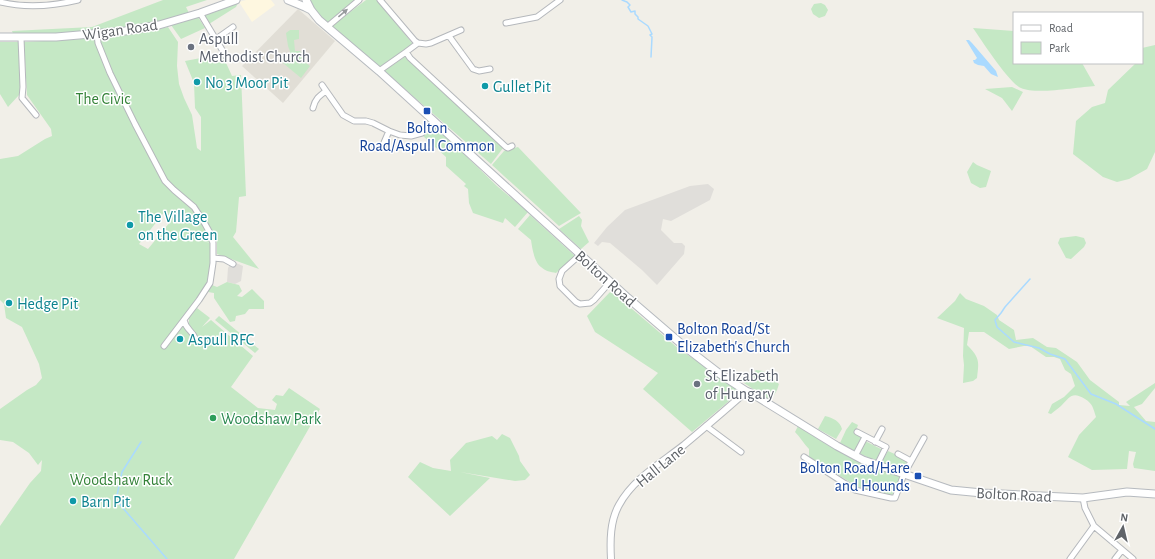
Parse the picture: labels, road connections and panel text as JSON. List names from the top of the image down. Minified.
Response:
{"streets":{"main road":["Wigan Road","Bolton Road"],"street":["Hall Lane"]},"crossings":[["Bolton Road","Hall Lane"]],"parks":["The Civic","Woodshaw Ruck"],"places":{"other":["Aspull Methodist Church","No 3 Moor Pit","Gullet Pit","The Village on the Green","Hedge Pit","Aspull RFC","St Elizabeth of Hungary","Woodshaw Park","Barn Pit"],"transit":["Bolton Road/Aspull Common","Bolton Road/St Elizabeth's Church","Bolton Road/Hare and Hounds"]},"legend":["Road","Park"],"north":"top"}
